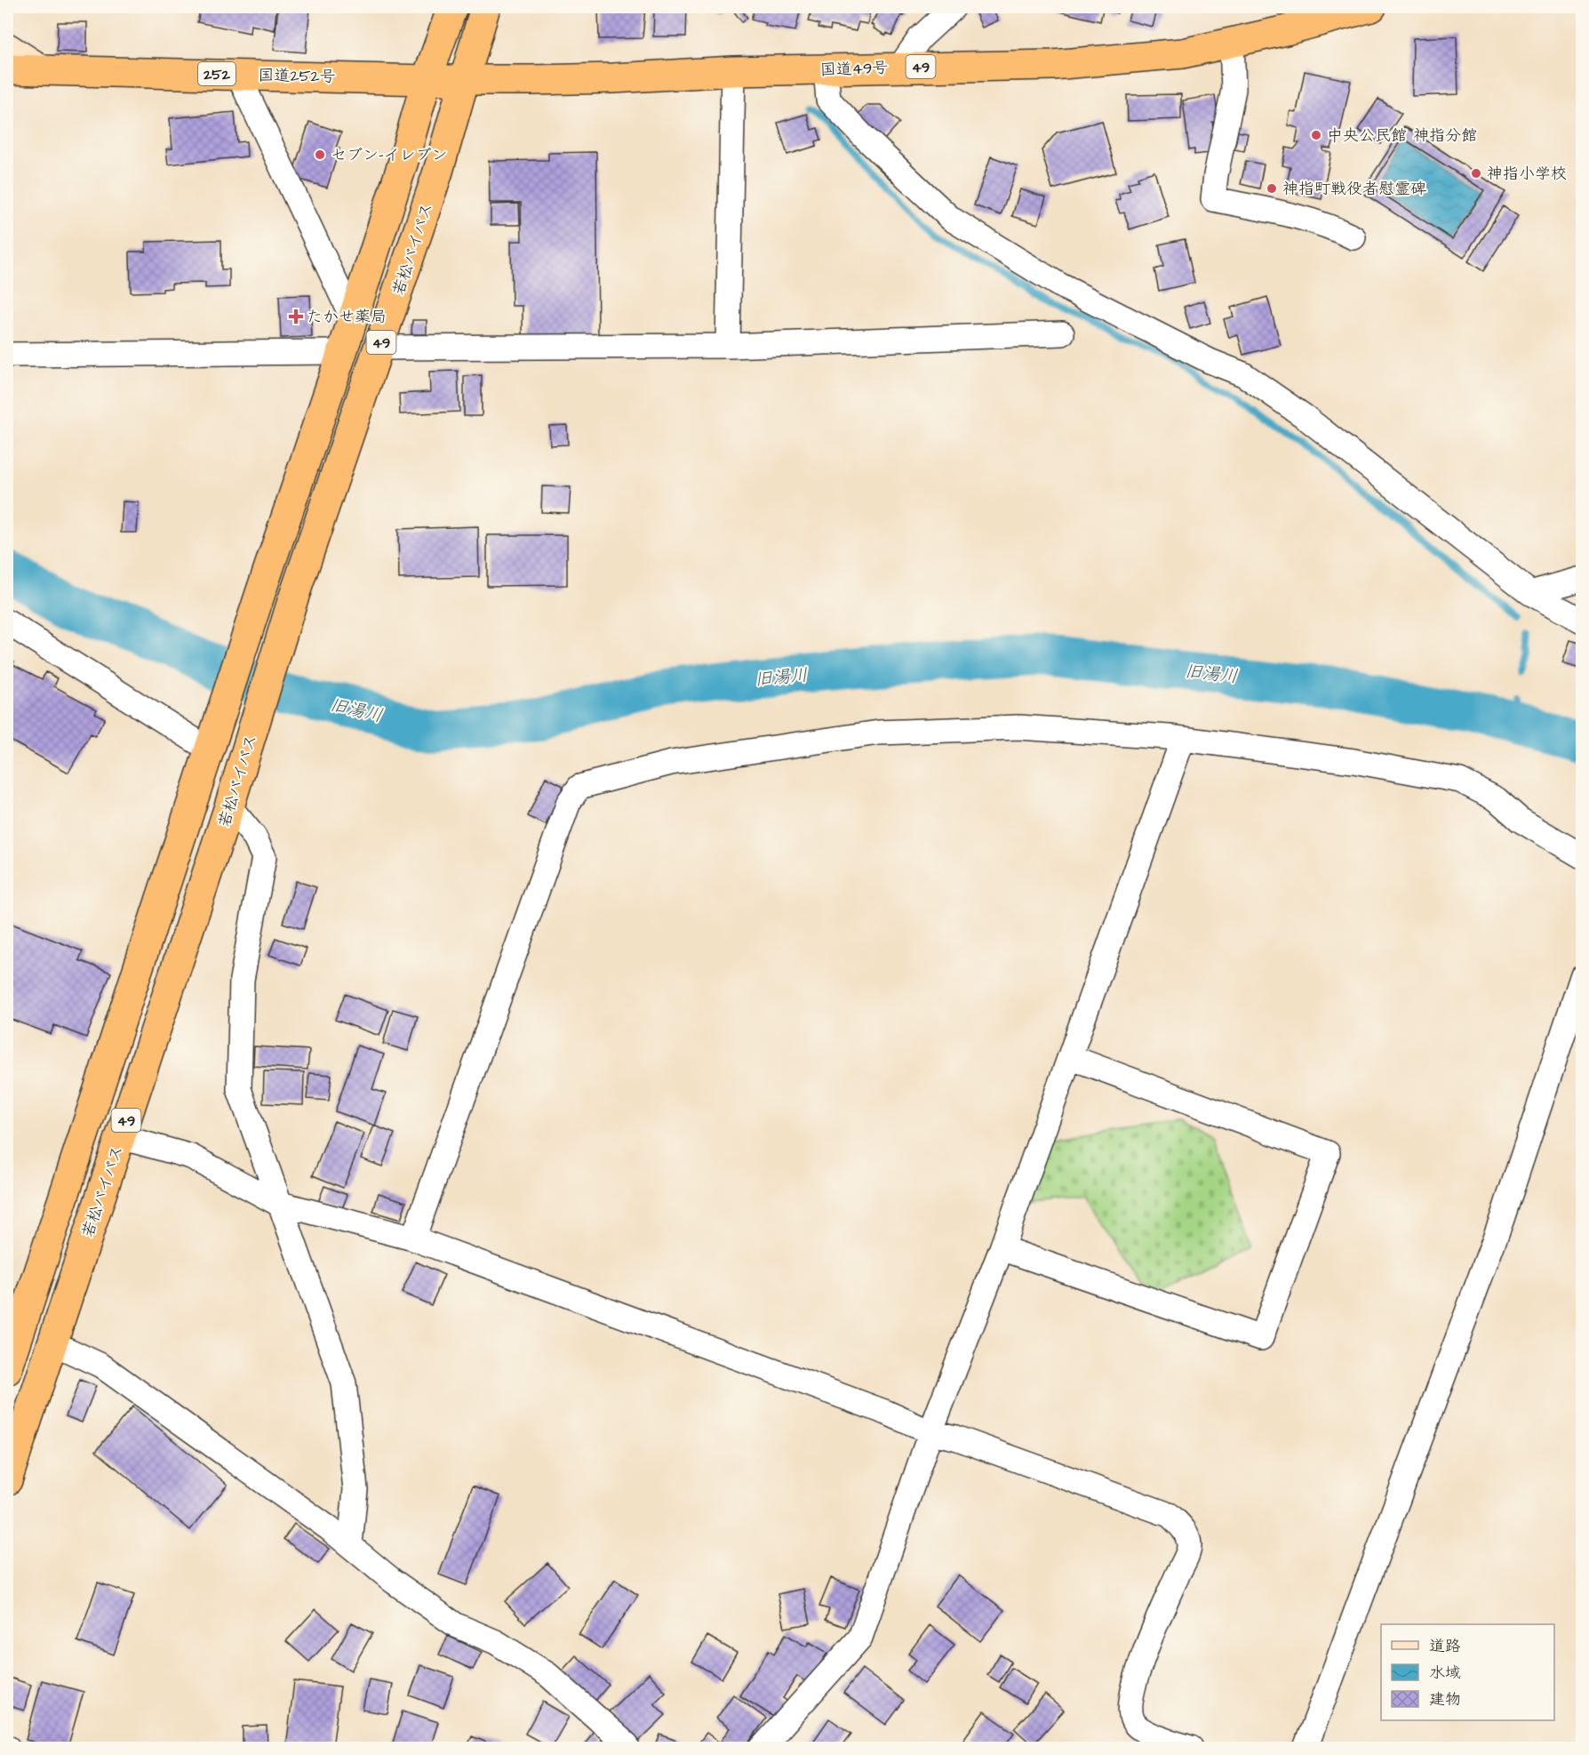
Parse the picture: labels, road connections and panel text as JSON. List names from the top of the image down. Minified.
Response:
{"streets":{"highway":["49","国道49号","252","国道252号","若松バイパス"]},"crossings":[["49","国道49号"],["49","国道252号"],["国道49号","国道252号"],["国道49号","若松バイパス"]],"water":["旧湯川"],"places":{"other":["中央公民館 神指分館","セブン-イレブン","神指小学校","神指町戦役者慰霊碑"],"health":["たかせ薬局"]},"legend":["道路","水域","建物"]}
